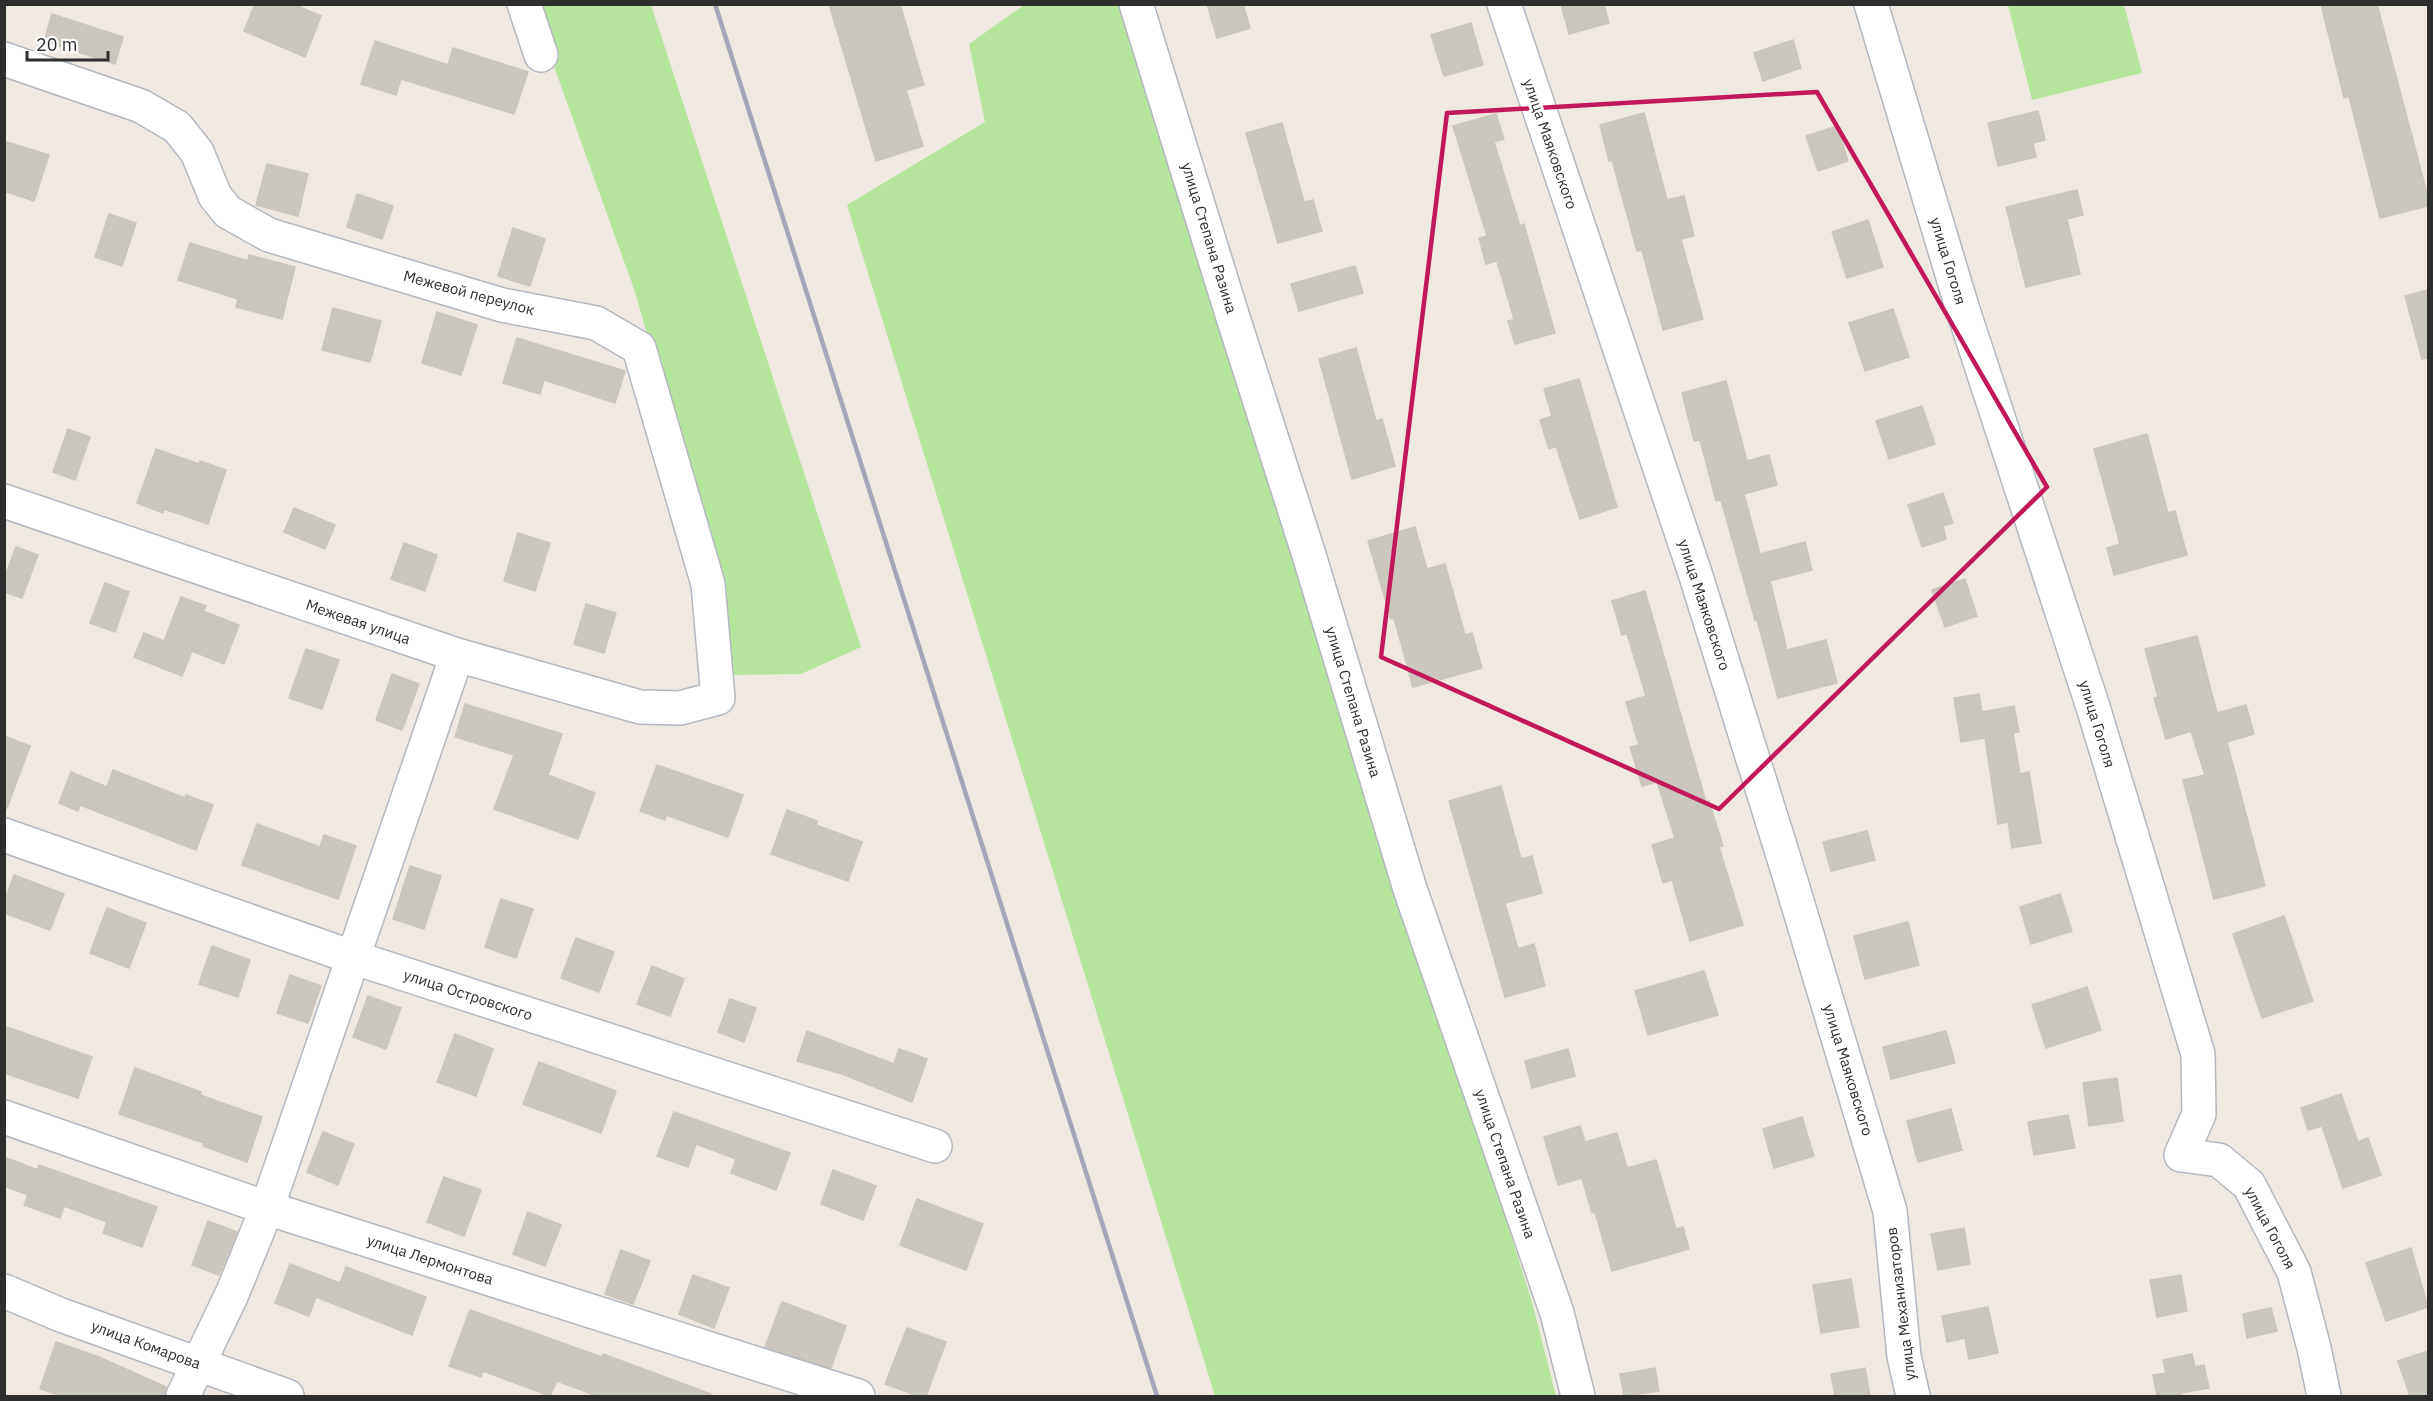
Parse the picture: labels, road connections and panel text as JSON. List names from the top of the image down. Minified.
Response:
{"streets":{"street":["улица Маяковского","улица Степана Разина","улица Гоголя","Межевой переулок","Межевая улица","улица Островского","улица Лермонтова","улица Механизаторов","улица Комарова"]},"crossings":[["улица Маяковского","улица Механизаторов"],["Межевой переулок","Межевая улица"]],"scale_bar":"20 m"}
